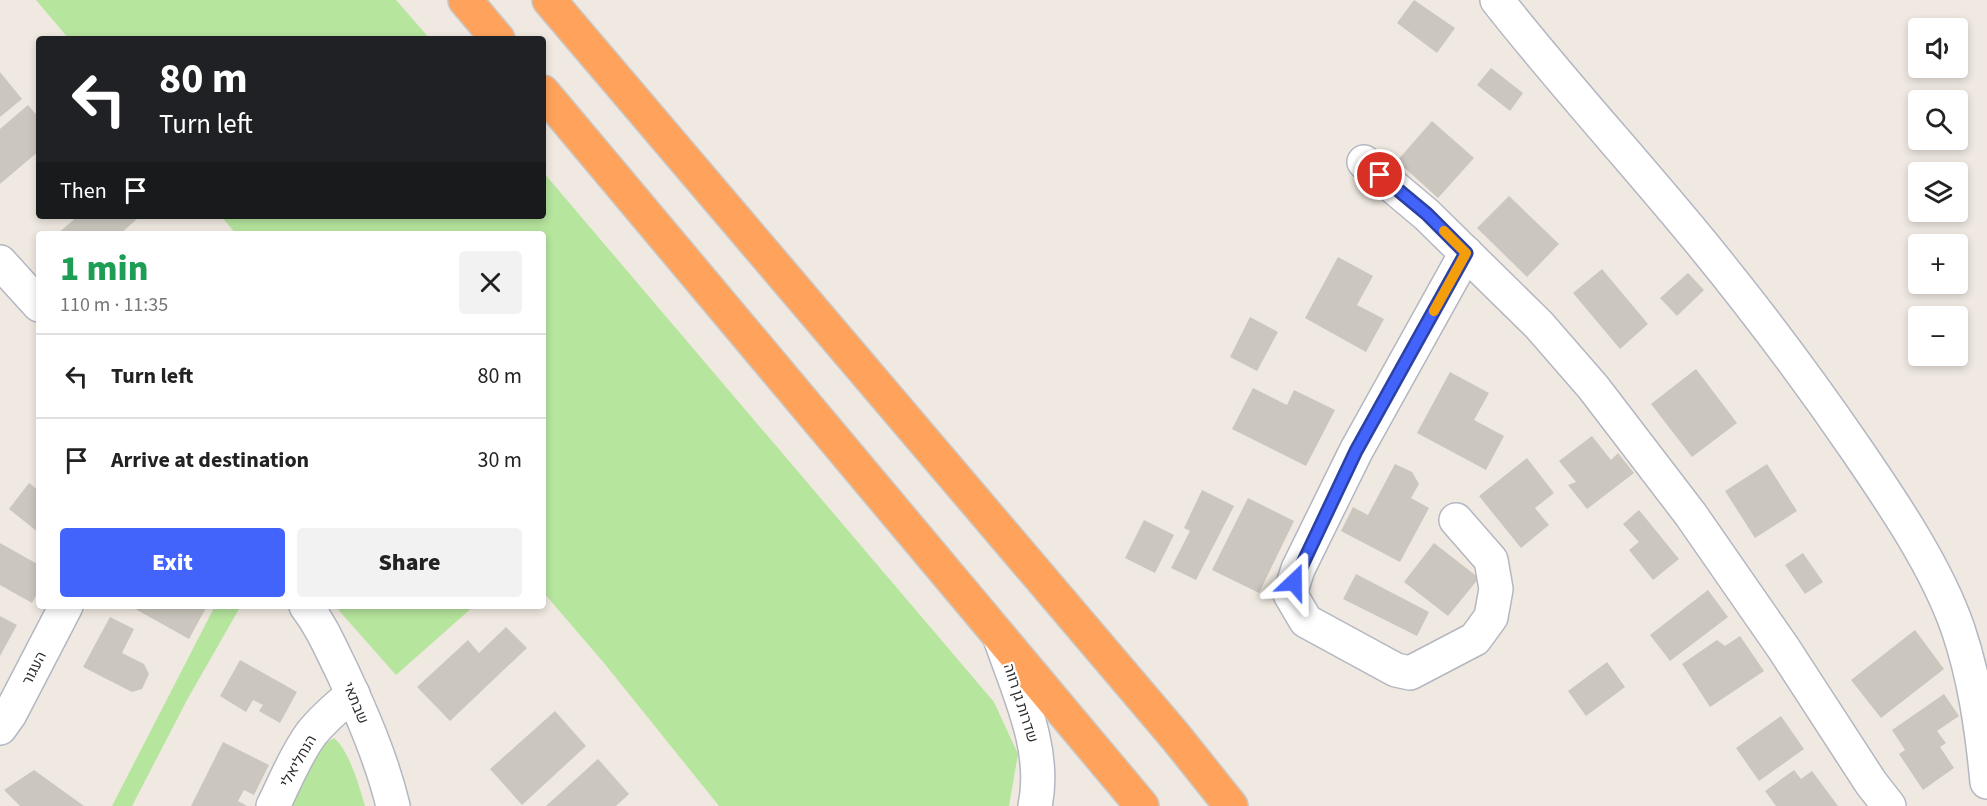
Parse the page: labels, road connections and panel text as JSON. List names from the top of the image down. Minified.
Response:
{"streets":{"street":["העגור","שבתאי","שדרות גן רווה","הנחליאלי"]},"crossings":[["שבתאי","הנחליאלי"]],"page":{"map_buttons":["+","−"],"turn":["80 m","Turn left"],"then":"Then","heading":["1 min","110 m · 11:35"],"list":[{"name":"Turn left","value":"80 m"},{"name":"Arrive at destination","value":"30 m"}],"buttons":["Exit","Share"]}}
